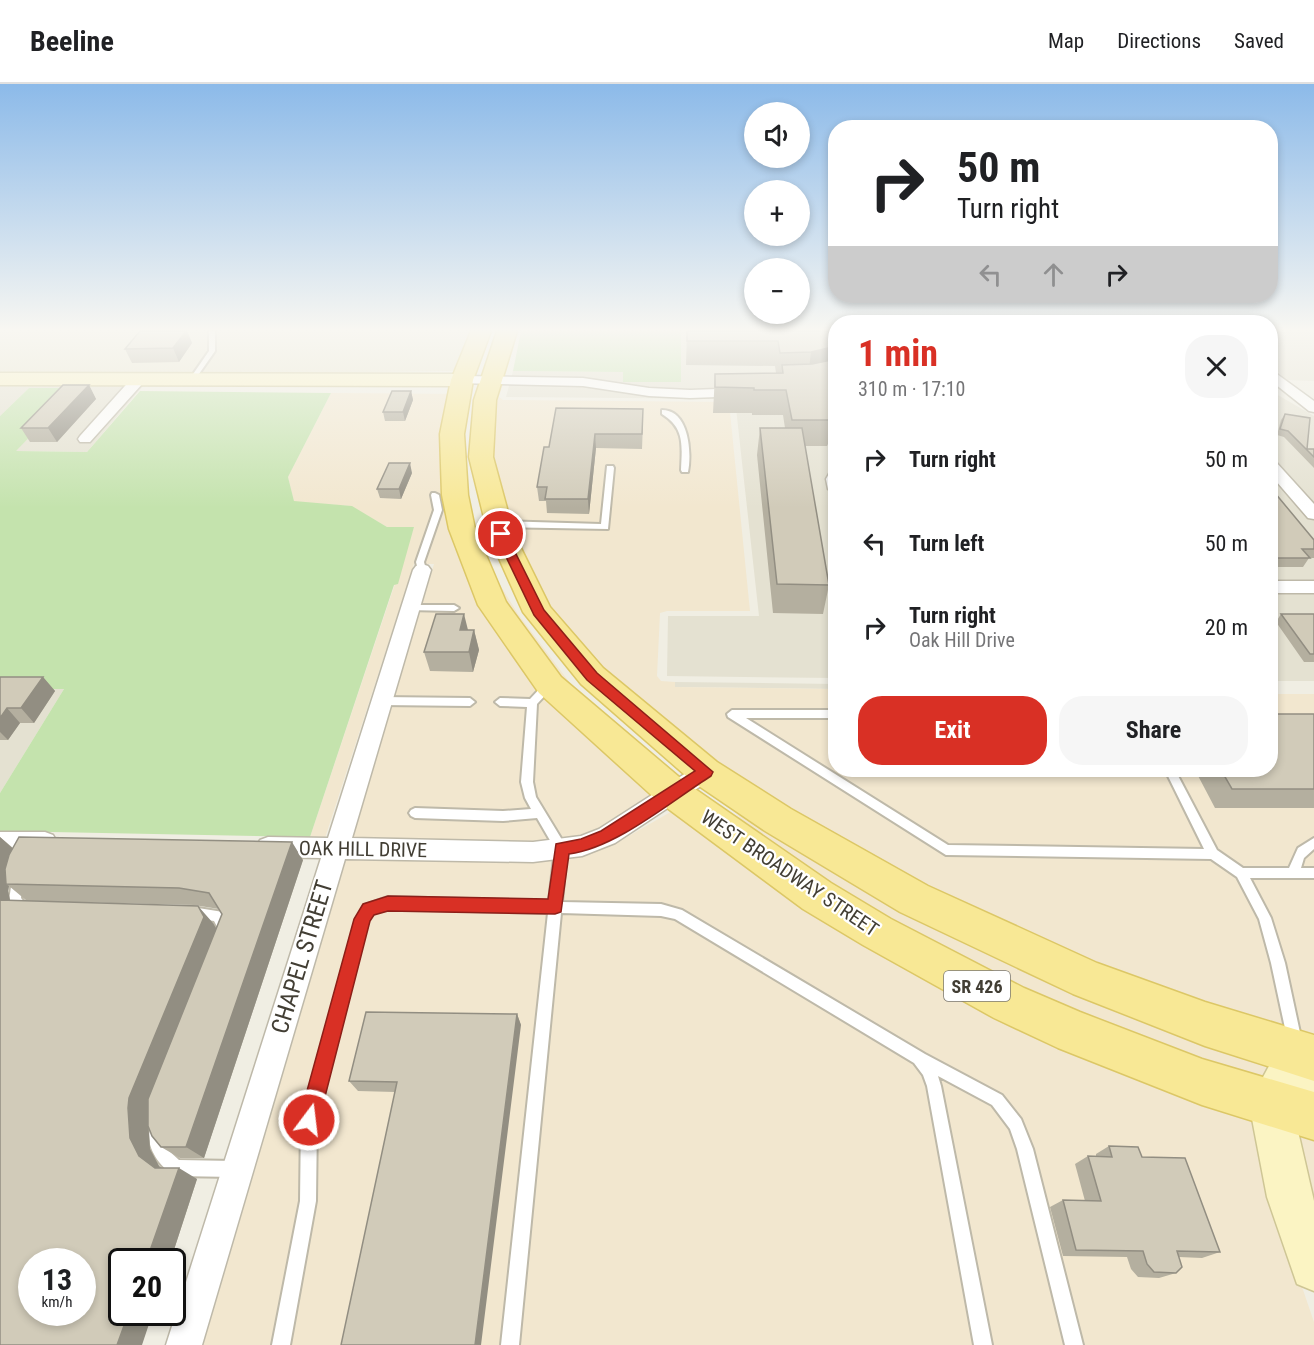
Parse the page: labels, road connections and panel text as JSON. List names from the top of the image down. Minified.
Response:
{"streets":{"main road":["WEST BROADWAY STREET","SR 426"],"street":["OAK HILL DRIVE","CHAPEL STREET"]},"crossings":[["OAK HILL DRIVE","WEST BROADWAY STREET"],["OAK HILL DRIVE","CHAPEL STREET"]],"page":{"header":"Beeline","nav":["Map","Directions","Saved"],"map_buttons":["+","−"],"turn":["50 m","Turn right"],"heading":["1 min","310 m · 17:10"],"list":[{"name":"Turn right","value":"50 m"},{"name":"Turn left","value":"50 m"},{"name":"Turn right","note":"Oak Hill Drive","value":"20 m"}],"buttons":["Exit","Share"],"speed":"13 km/h","limit":"20"}}
